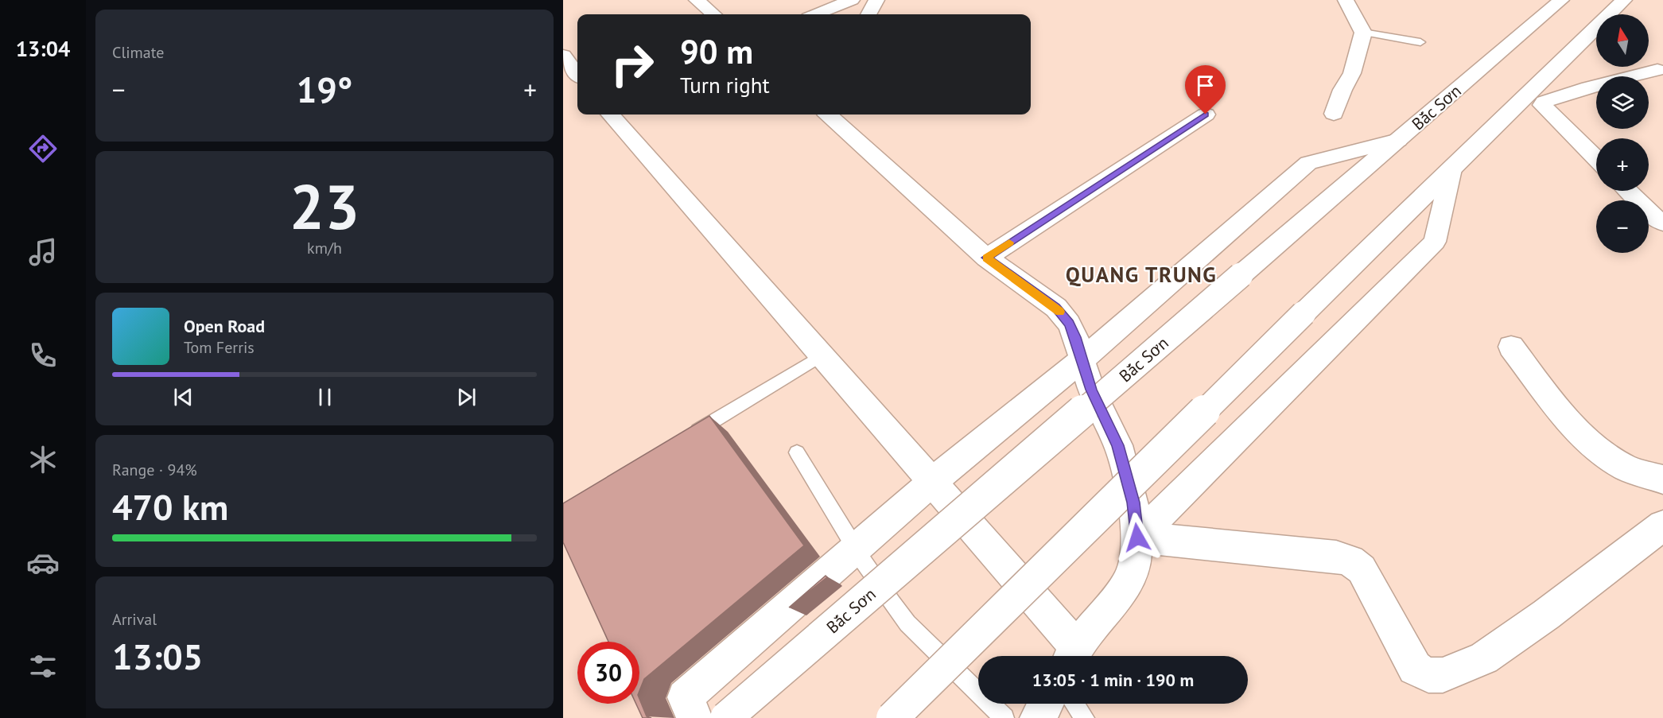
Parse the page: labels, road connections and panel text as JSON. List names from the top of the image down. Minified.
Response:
{"streets":{"street":["Bắc Sơn"]},"districts":["QUANG TRUNG"],"north":"top","page":{"tabs":"13:04","tile":["Climate",["23","km/h"],["Range · 94%","470 km"],["Arrival","13:05"]],"map_buttons":["+","−"],"turn":["90 m","Turn right"],"heat":["−","19°","+"],"song":["Open Road","Tom Ferris"],"limit":"30","trip":"13:05 · 1 min · 190 m"}}
